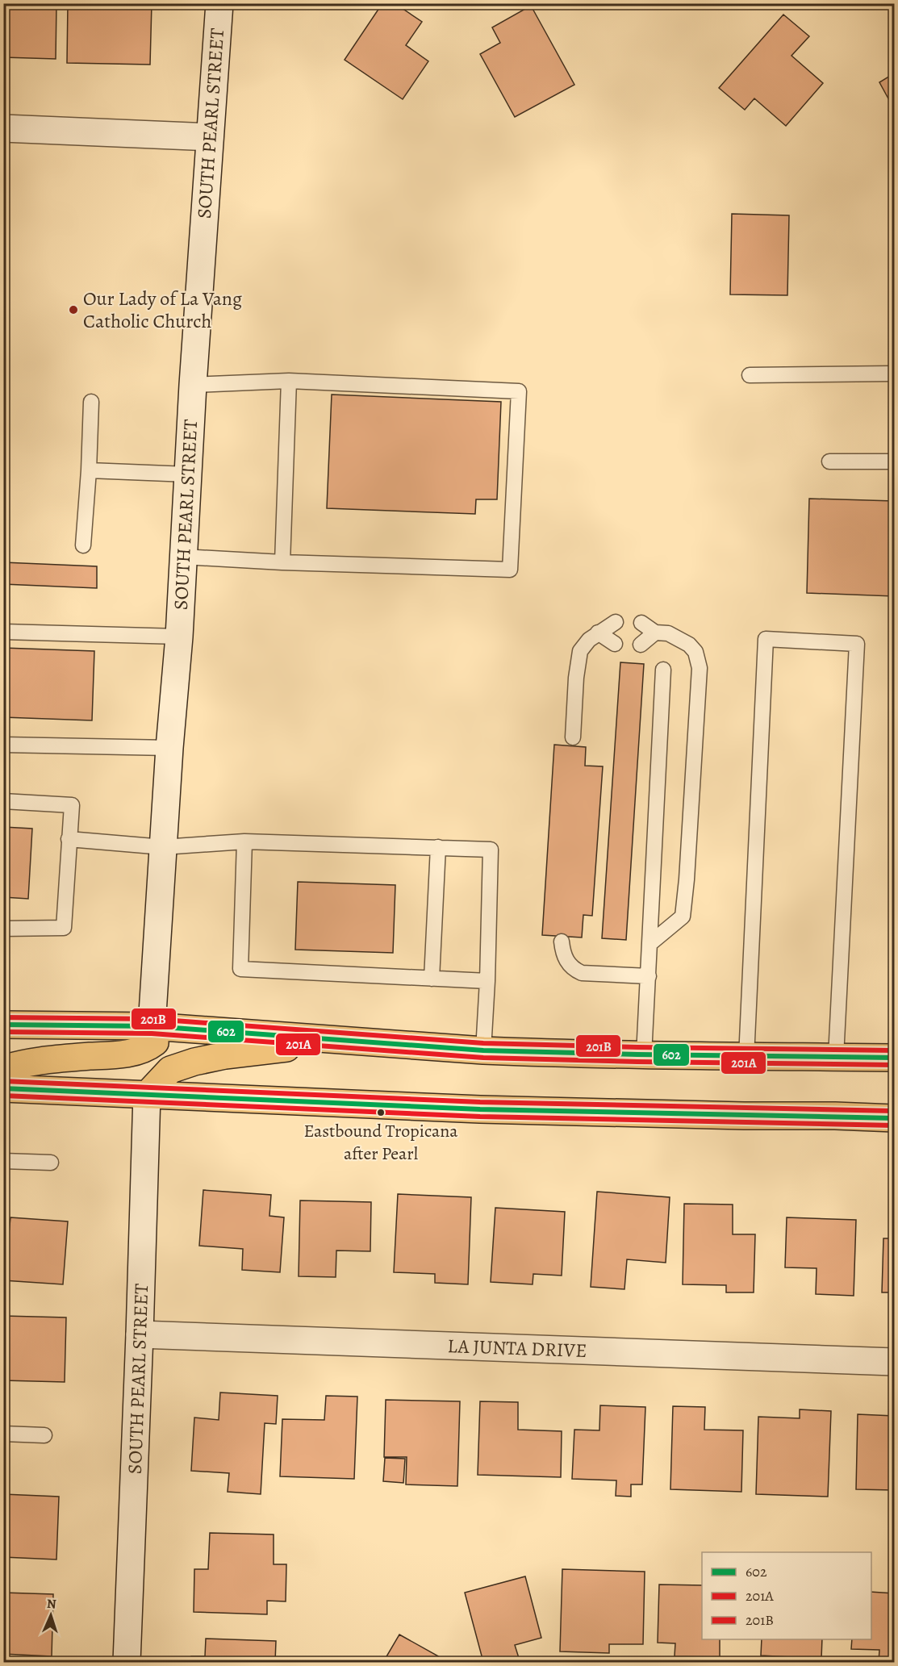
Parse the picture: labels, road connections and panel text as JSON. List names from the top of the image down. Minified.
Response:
{"streets":{"street":["SOUTH PEARL STREET","LA JUNTA DRIVE"]},"crossings":[["SOUTH PEARL STREET","LA JUNTA DRIVE"]],"places":["Our Lady of La Vang Catholic Church","Eastbound Tropicana after Pearl"],"lines":["transit line 201B","transit line 602","transit line 201A"],"legend":["602","201A","201B"],"north":"top"}
